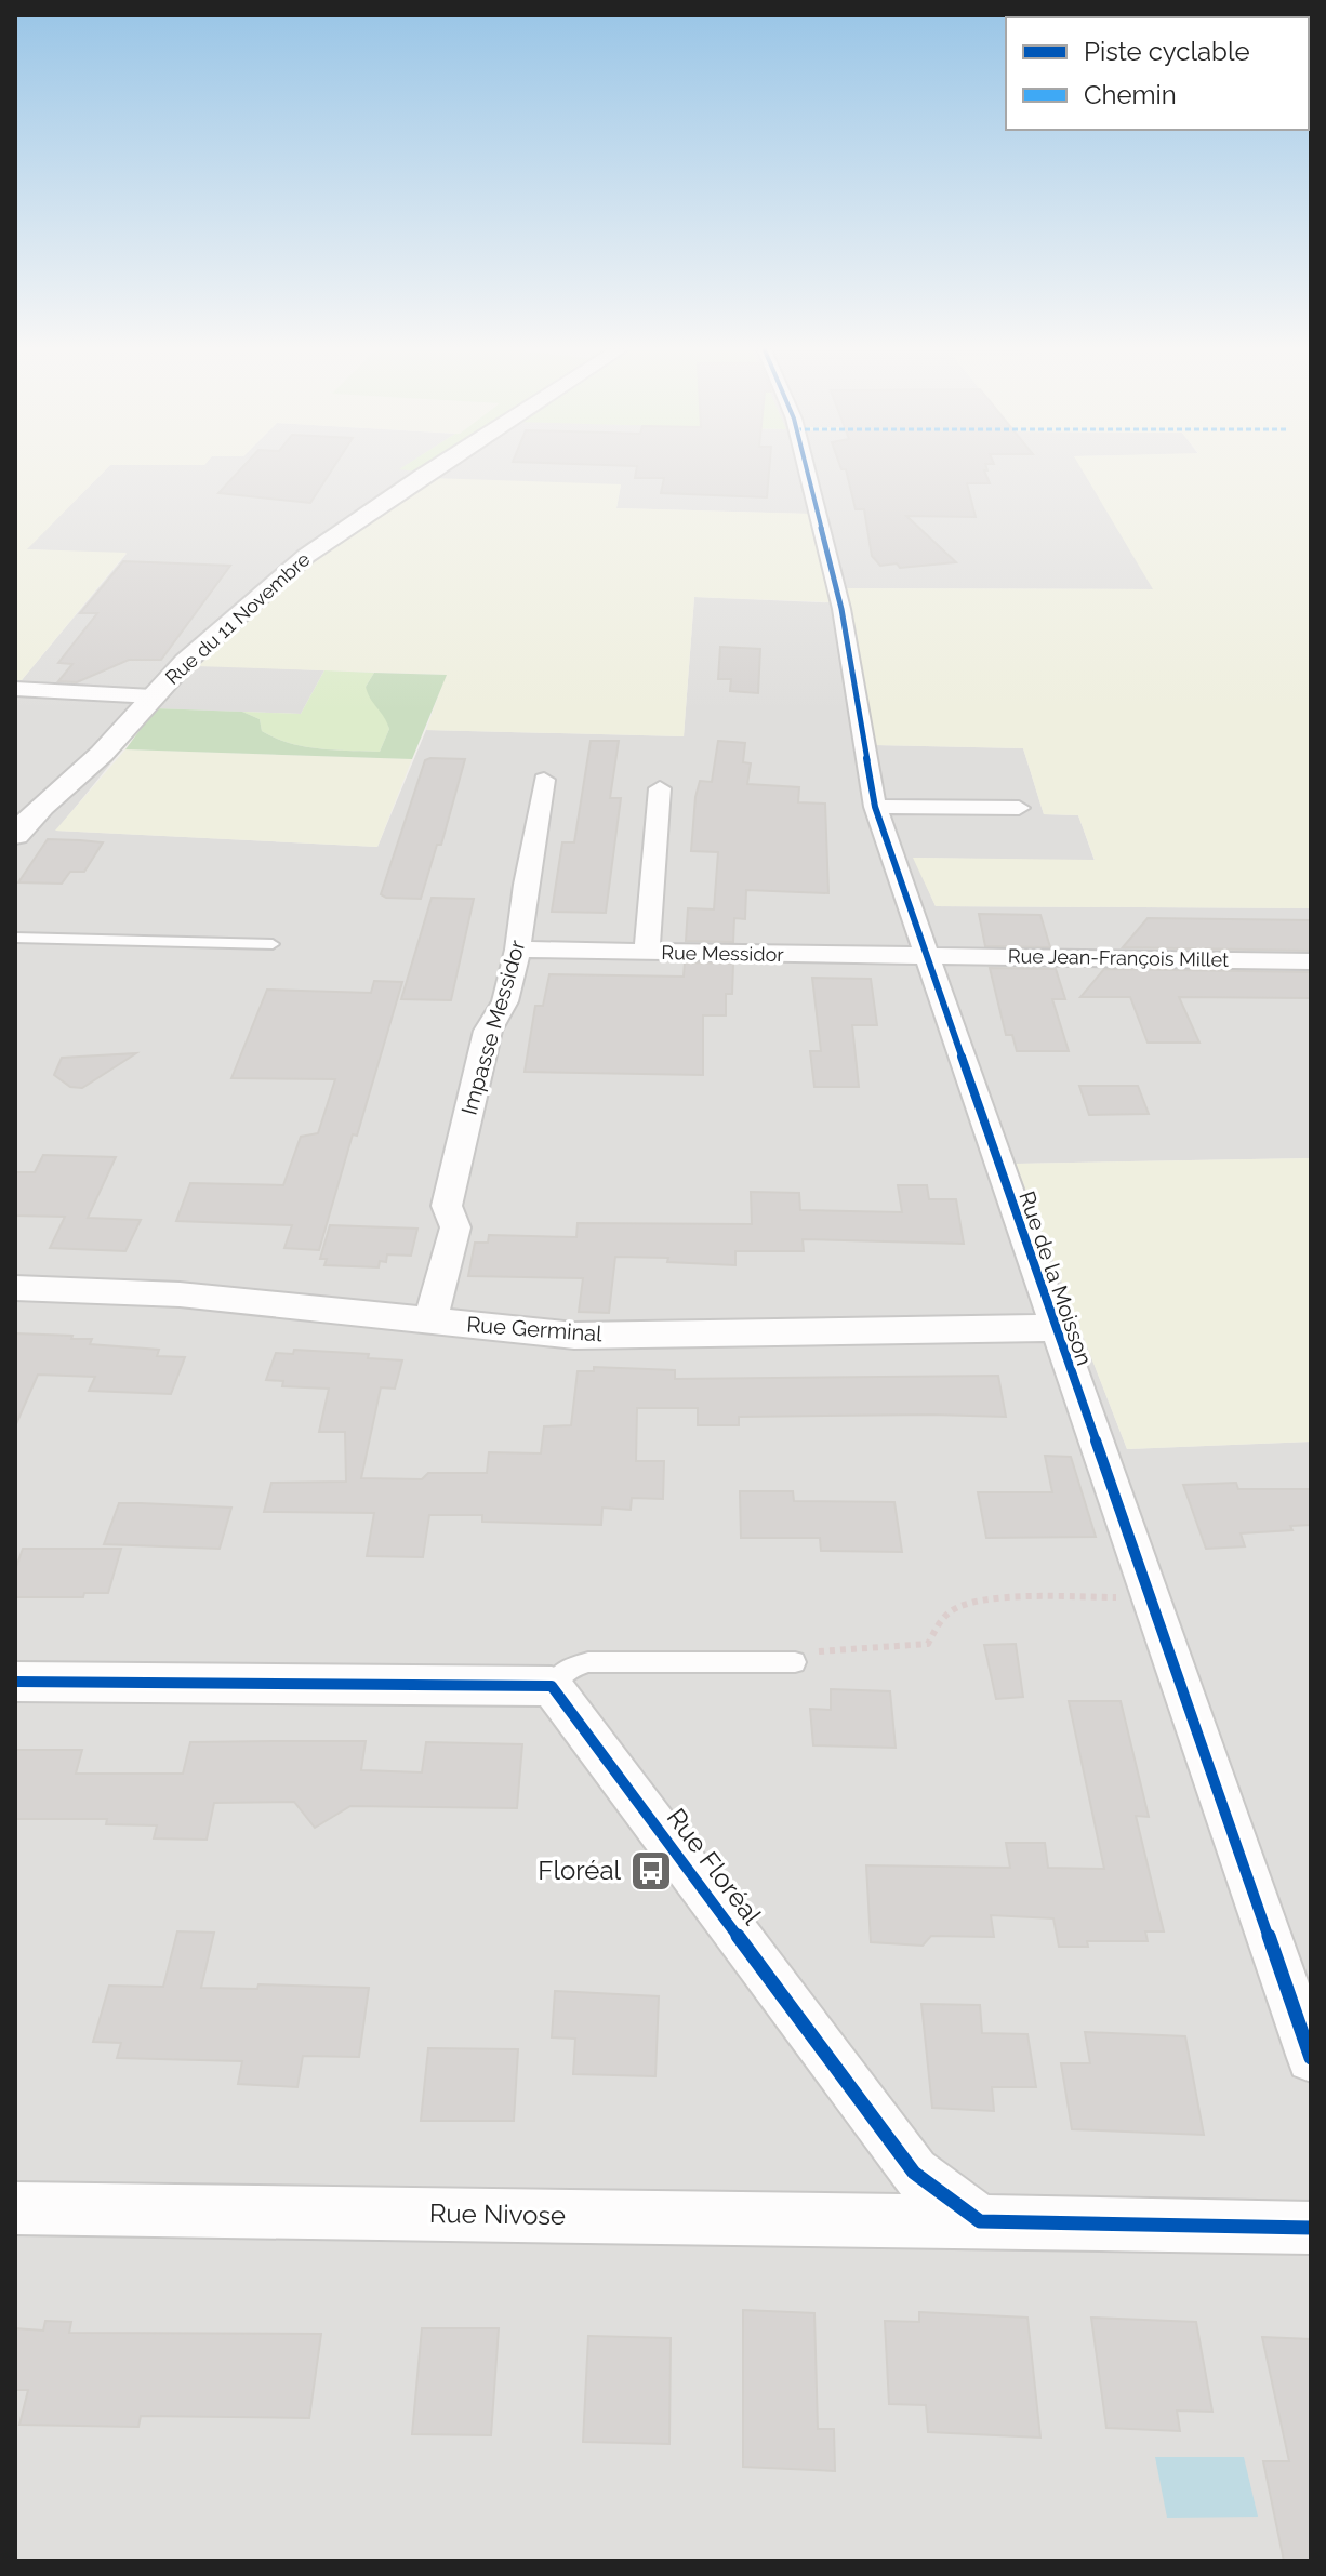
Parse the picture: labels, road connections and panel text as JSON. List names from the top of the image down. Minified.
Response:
{"streets":{"street":["Rue du 11 Novembre","Rue Messidor","Rue Jean-François Millet","Impasse Messidor","Rue de la Moisson","Rue Germinal","Rue Floréal","Rue Nivose"]},"crossings":[["Rue Messidor","Rue Jean-François Millet"],["Rue Messidor","Impasse Messidor"],["Rue Messidor","Rue de la Moisson"],["Rue Jean-François Millet","Rue de la Moisson"],["Impasse Messidor","Rue Germinal"],["Rue de la Moisson","Rue Germinal"],["Rue Floréal","Rue Nivose"]],"places":{"bus stop":["Floréal"]},"legend":["Piste cyclable","Chemin"]}
